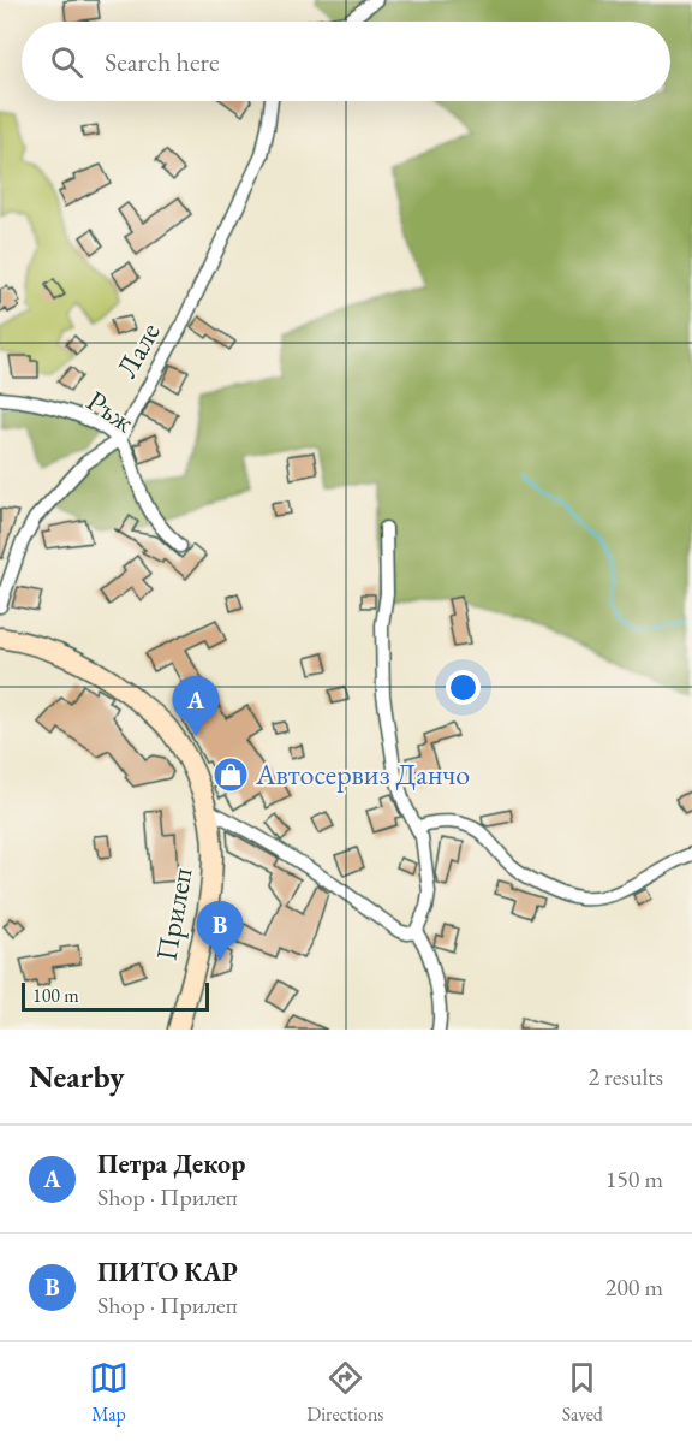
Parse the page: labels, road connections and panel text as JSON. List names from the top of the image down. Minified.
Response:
{"streets":{"street":["Лале","Ръж","Прилеп"]},"crossings":[["Лале","Ръж"]],"places":{"shop":["Автосервиз Данчо"]},"scale_bar":"100 m","page":{"search":"Search here","pins":["A","B"],"scale":"100 m","heading":["Nearby","2 results"],"list":[{"mark":"A","name":"Петра Декор","note":"Shop · Прилеп","value":"150 m"},{"mark":"B","name":"ПИТО КАР","note":"Shop · Прилеп","value":"200 m"}],"nav":["Map","Directions","Saved"]}}
